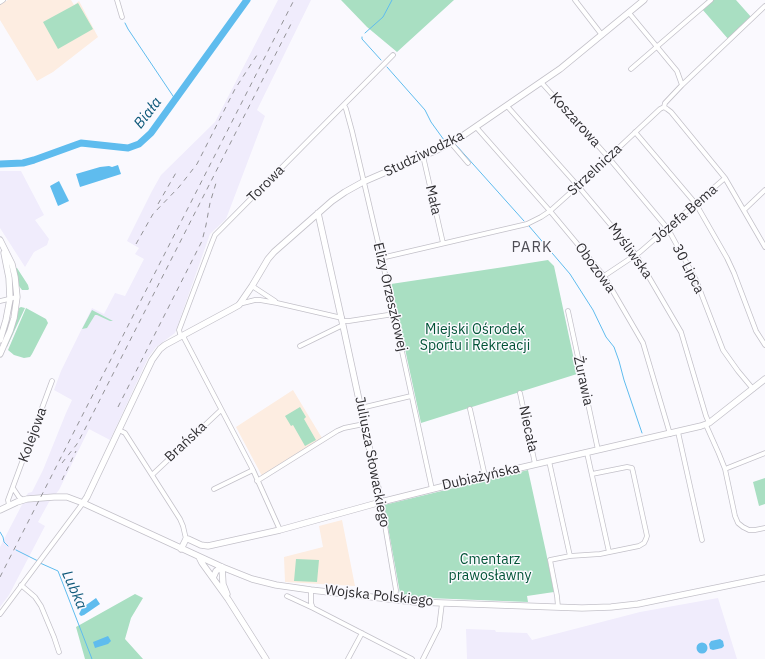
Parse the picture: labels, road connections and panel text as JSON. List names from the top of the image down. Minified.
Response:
{"streets":{"street":["Koszarowa","Studziwodzka","Strzelnicza","Torowa","Mała","Józefa Bema","Myśliwska","Obozowa","30 Lipca","Elizy Orzeszkowej","Żurawia","Niecała","Kolejowa","Brańska","Juliusza Słowackiego","Dubiażyńska","Wojska Polskiego"]},"crossings":[["Koszarowa","Studziwodzka"],["Koszarowa","Strzelnicza"],["Koszarowa","30 Lipca"],["Studziwodzka","Mała"],["Studziwodzka","Myśliwska"],["Studziwodzka","Obozowa"],["Studziwodzka","Elizy Orzeszkowej"],["Studziwodzka","Juliusza Słowackiego"],["Strzelnicza","Mała"],["Strzelnicza","Myśliwska"],["Strzelnicza","Obozowa"],["Strzelnicza","30 Lipca"],["Strzelnicza","Elizy Orzeszkowej"],["Torowa","Elizy Orzeszkowej"],["Józefa Bema","Myśliwska"],["Józefa Bema","Obozowa"],["Józefa Bema","30 Lipca"],["Myśliwska","Dubiażyńska"],["Obozowa","Dubiażyńska"],["30 Lipca","Dubiażyńska"],["Elizy Orzeszkowej","Dubiażyńska"],["Żurawia","Dubiażyńska"],["Niecała","Dubiażyńska"],["Kolejowa","Wojska Polskiego"],["Brańska","Dubiażyńska"],["Juliusza Słowackiego","Dubiażyńska"],["Juliusza Słowackiego","Wojska Polskiego"]],"districts":["PARK"],"water":["Biała","Lubka"],"parks":["Miejski Ośrodek Sportu i Rekreacji","Cmentarz prawosławny"]}
